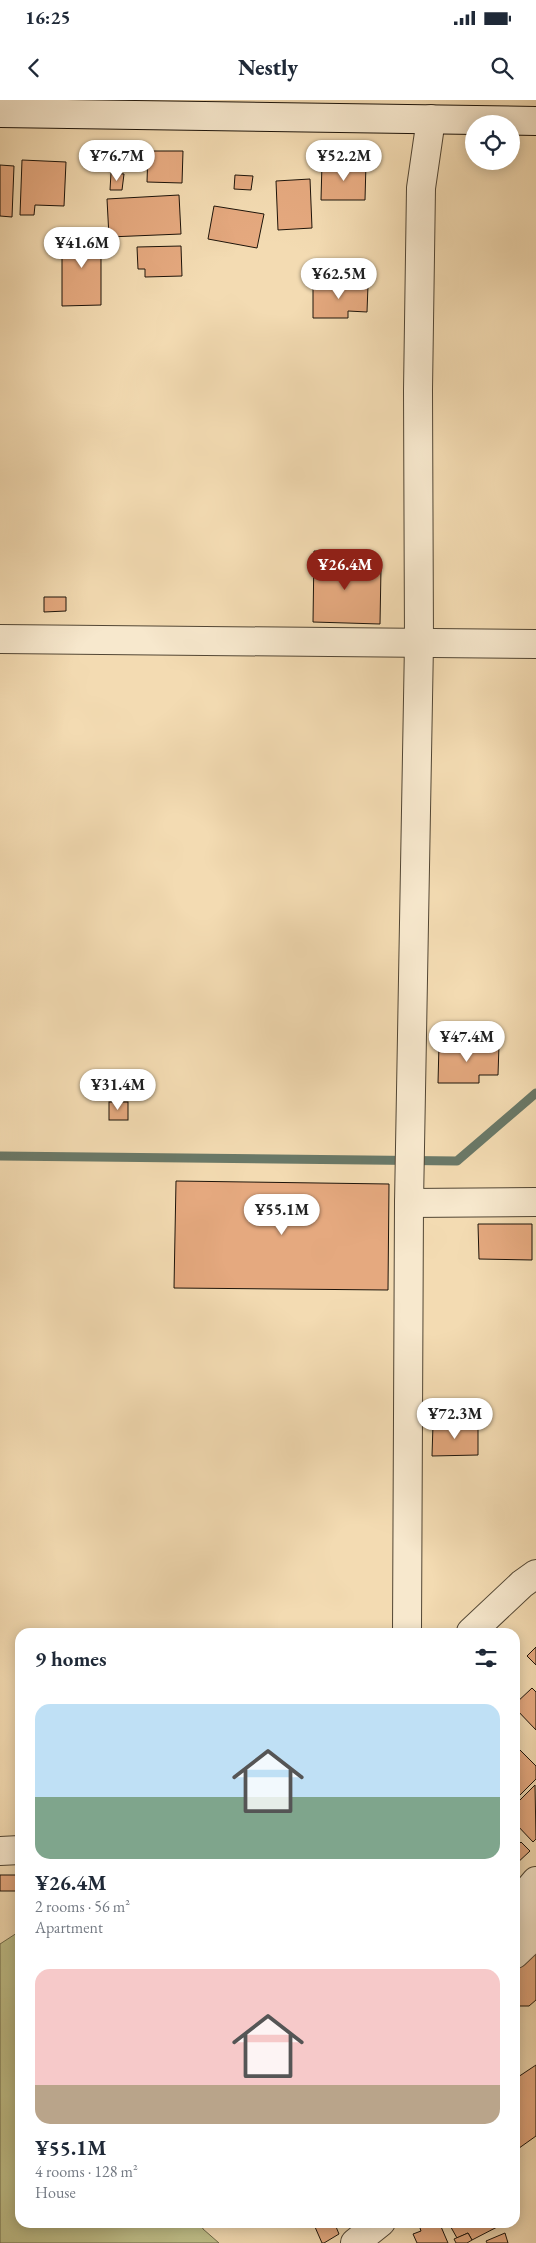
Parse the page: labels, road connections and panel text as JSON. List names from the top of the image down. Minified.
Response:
{"page":{"status":"16:25","header":"Nestly","price":["¥76.7M","¥52.2M","¥41.6M","¥62.5M","¥26.4M","¥47.4M","¥31.4M","¥55.1M","¥72.3M"],"heading":"9 homes","list":[{"name":"¥26.4M","note":"2 rooms · 56 m² · Apartment"},{"name":"¥55.1M","note":"4 rooms · 128 m² · House"}]}}
